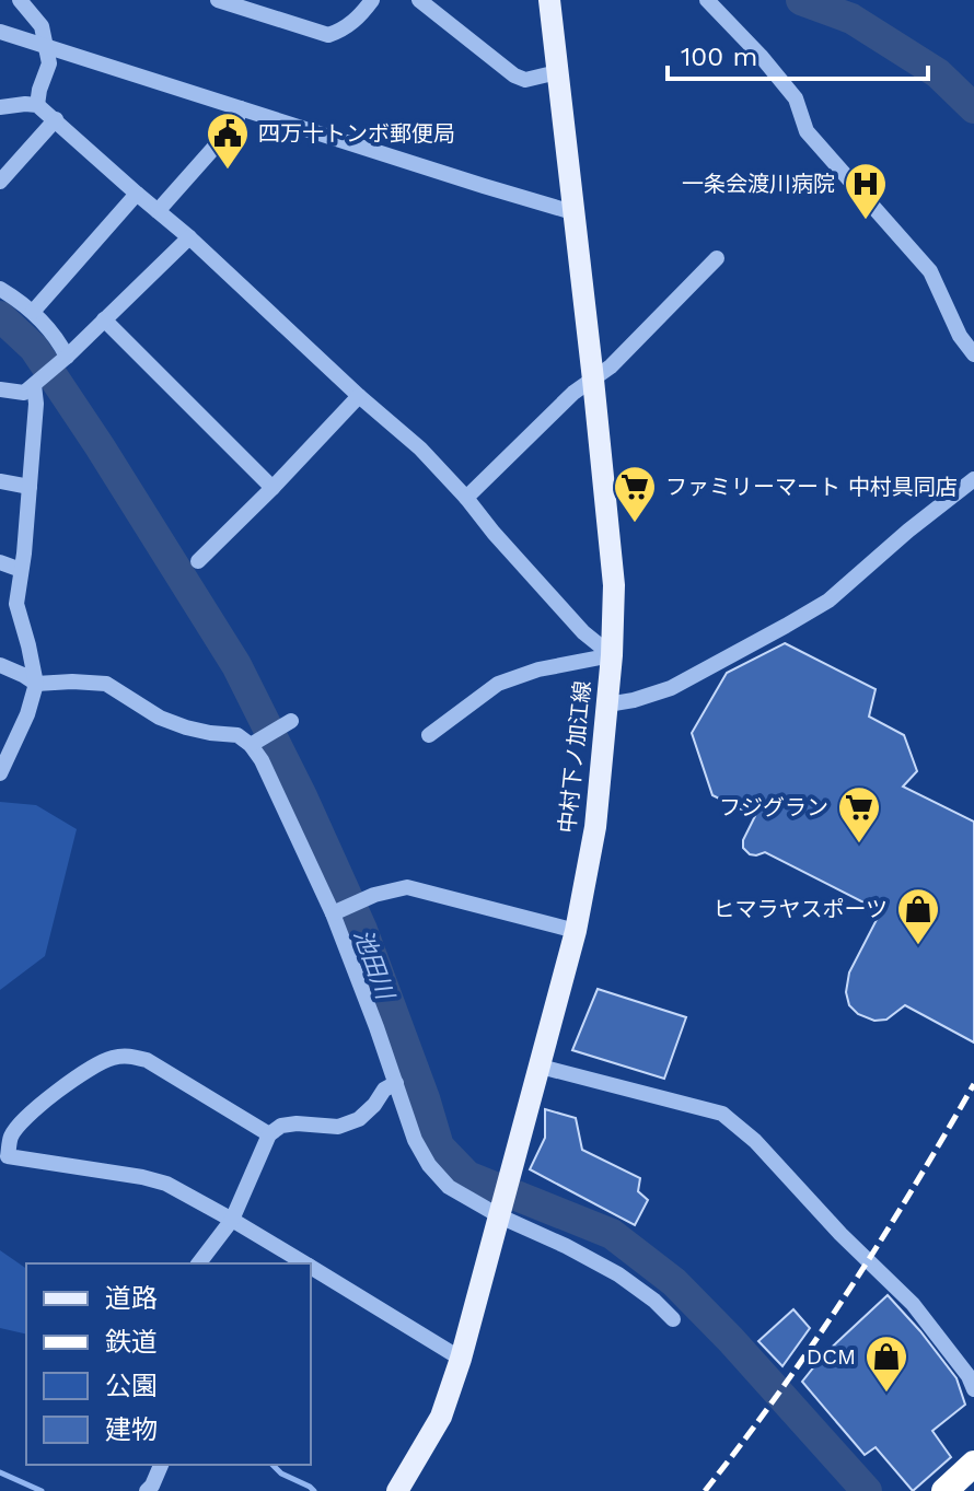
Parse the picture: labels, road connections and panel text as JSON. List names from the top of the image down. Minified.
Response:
{"streets":{"main road":["中村下ノ加江線"]},"water":["池田川"],"places":{"public building":["四万十トンボ郵便局"],"hospital":["一条会渡川病院"],"supermarket":["ファミリーマート 中村具同店","フジグラン"],"shop":["ヒマラヤスポーツ","DCM"]},"legend":["道路","鉄道","公園","建物"],"scale_bar":"100 m"}
